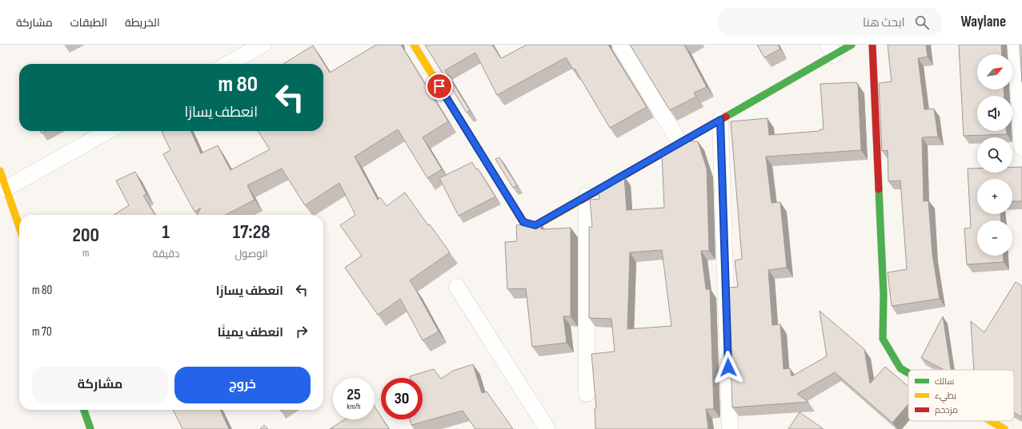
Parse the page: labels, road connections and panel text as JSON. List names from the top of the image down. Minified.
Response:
{"legend":["سالك","بطيء","مزدحم"],"north":"top right","page":{"header":"Waylane","search":"ابحث هنا","nav":["الخريطة","الطبقات","مشاركة"],"map_buttons":["+","−"],"turn":["80 m","انعطف يسارًا"],"eta":["17:28","الوصول","1","دقيقة","200","m"],"list":[{"name":"انعطف يسارًا","value":"80 m"},{"name":"انعطف يمينًا","value":"70 m"}],"buttons":["خروج","مشاركة"],"speed":"25 km/h","limit":"30"}}
